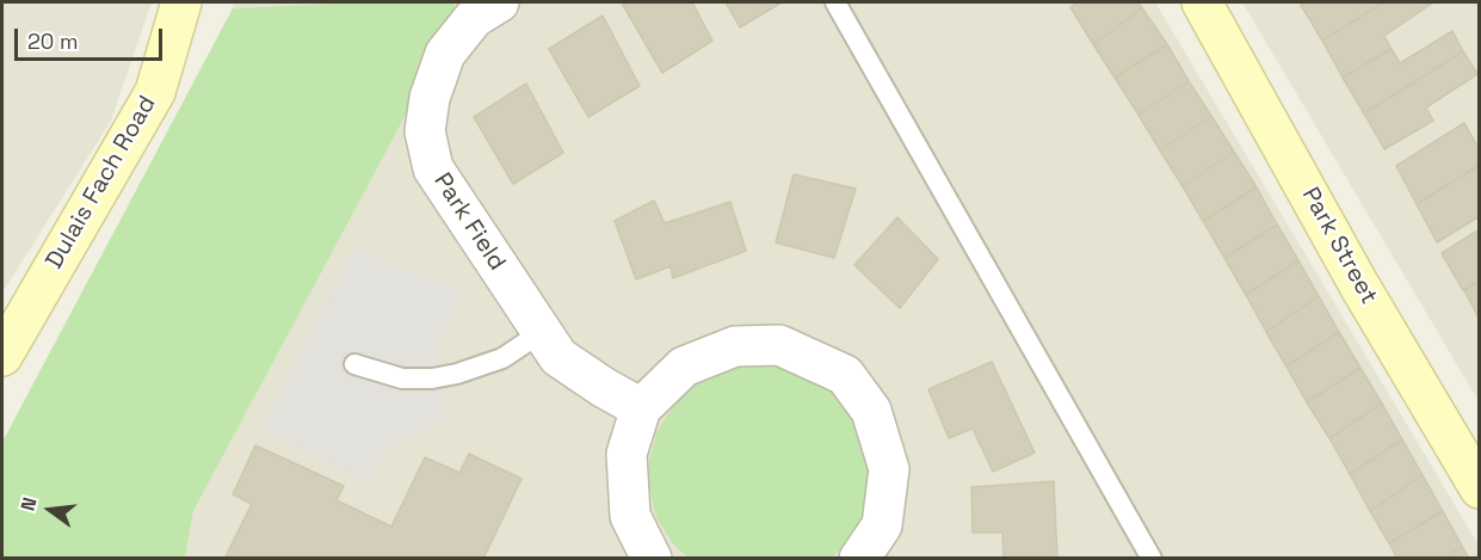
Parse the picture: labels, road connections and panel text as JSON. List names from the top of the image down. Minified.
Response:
{"streets":{"main road":["Dulais Fach Road","Park Street"],"street":["Park Field"]},"scale_bar":"20 m","north":"left"}
